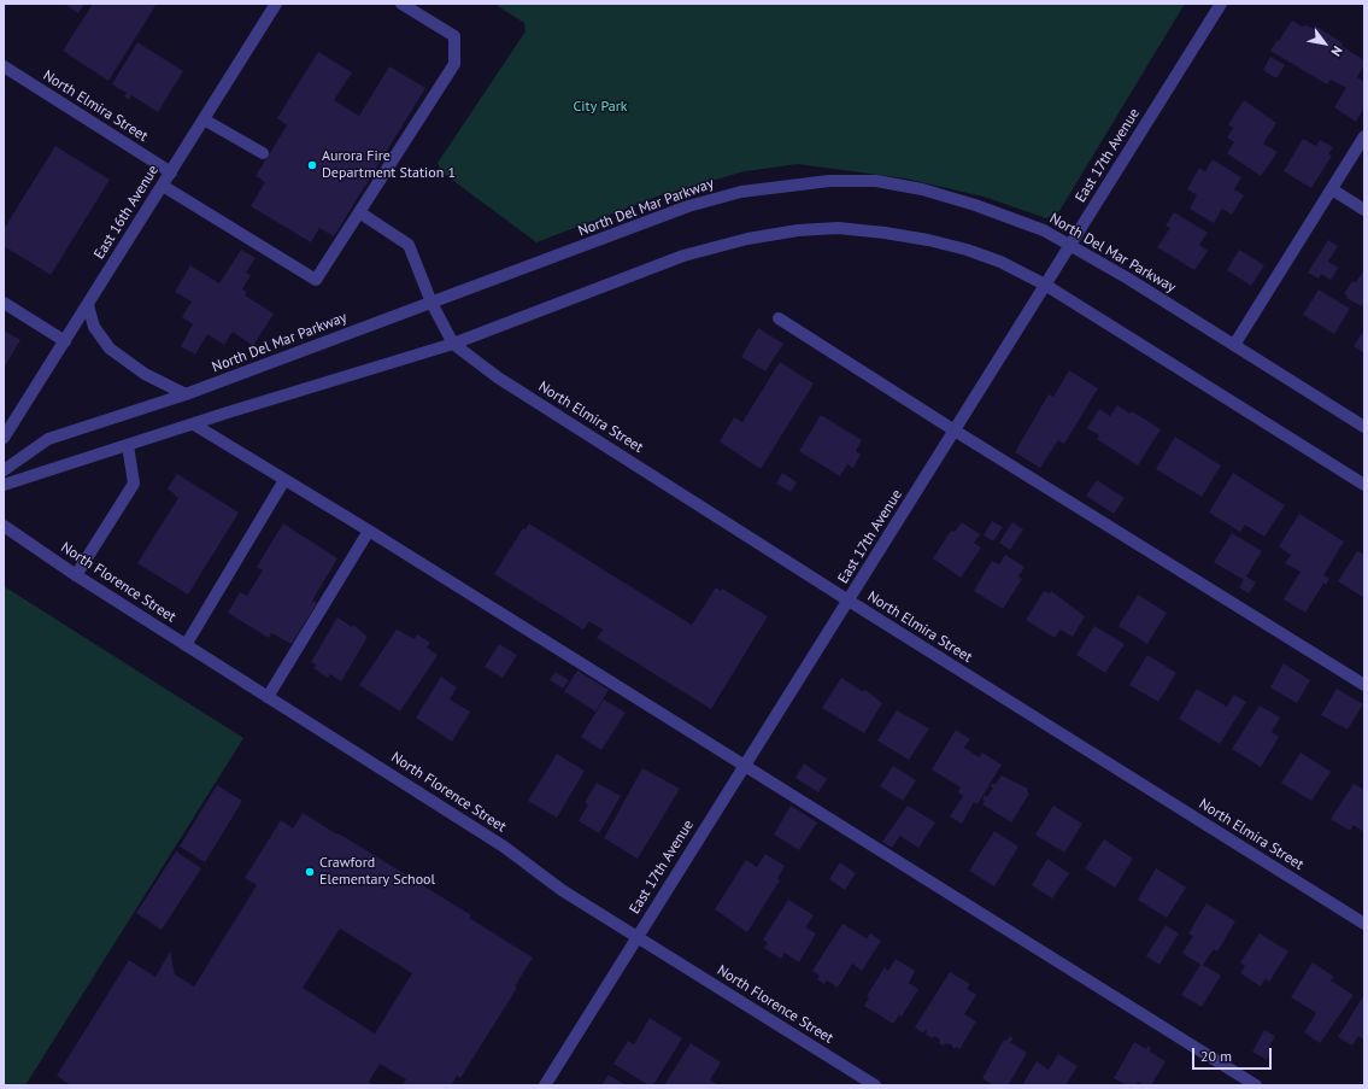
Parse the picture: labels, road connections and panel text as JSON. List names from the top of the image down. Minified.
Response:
{"streets":{"street":["North Elmira Street","East 17th Avenue","North Del Mar Parkway","East 16th Avenue","North Florence Street"]},"crossings":[["North Elmira Street","East 17th Avenue"],["North Elmira Street","North Del Mar Parkway"],["North Elmira Street","East 16th Avenue"],["East 17th Avenue","North Del Mar Parkway"],["East 17th Avenue","North Florence Street"]],"parks":["City Park"],"places":["Aurora Fire Department Station 1","Crawford Elementary School"],"scale_bar":"20 m","north":"bottom right"}
